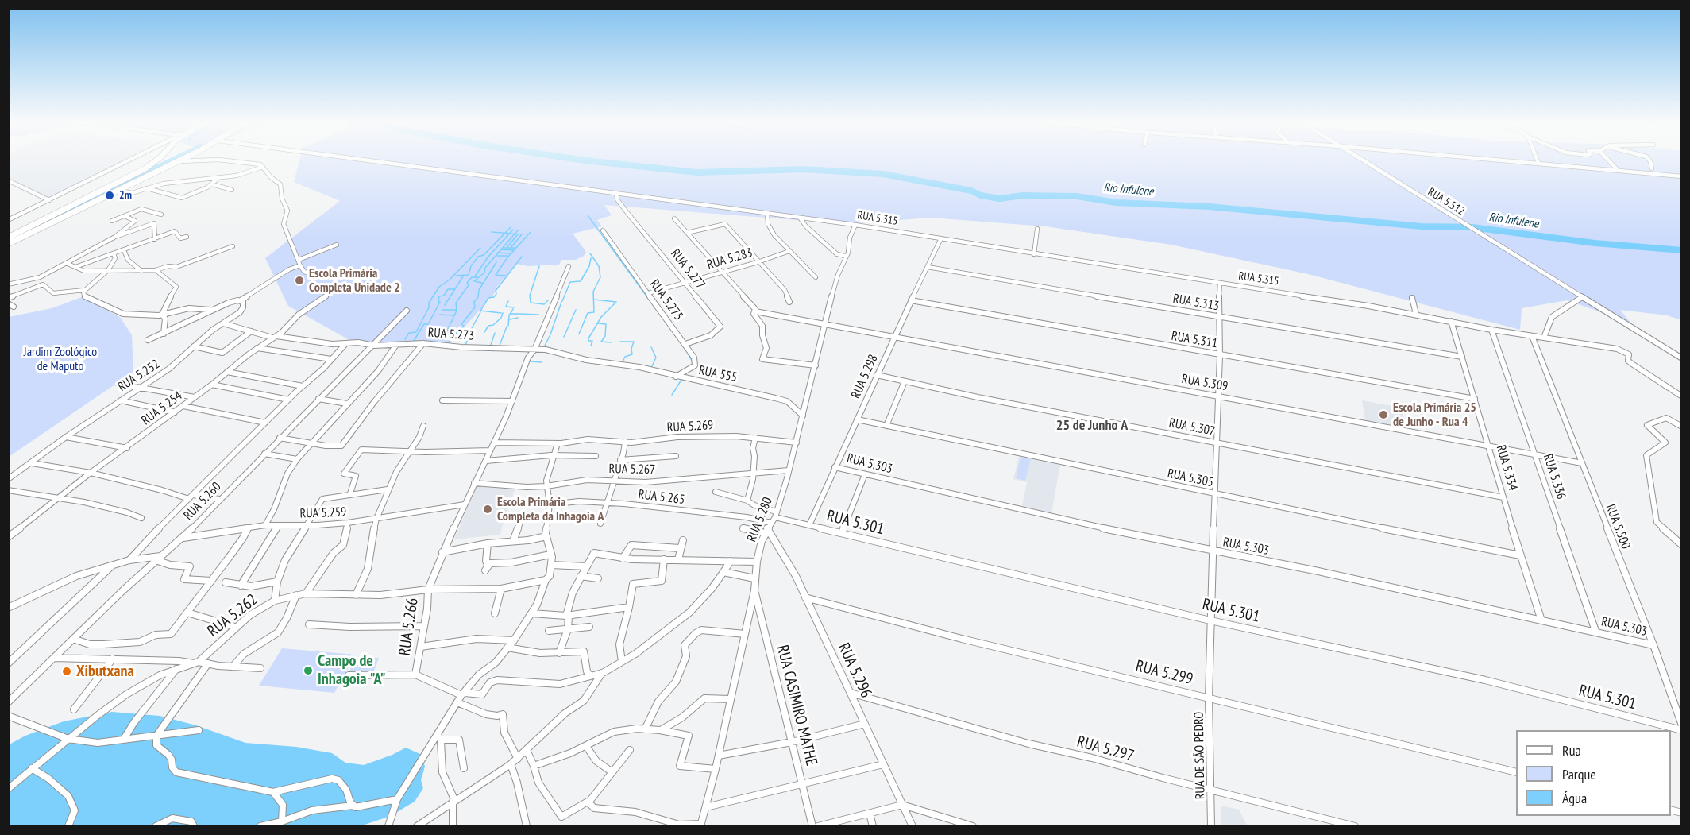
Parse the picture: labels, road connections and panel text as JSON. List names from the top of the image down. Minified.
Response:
{"streets":{"street":["RUA 5.512","RUA 5.315","RUA 5.283","RUA 5.277","RUA 5.275","RUA 5.313","RUA 5.273","RUA 5.311","RUA 555","RUA 5.252","RUA 5.298","RUA 5.309","RUA 5.254","RUA 5.269","RUA 5.307","RUA 5.303","RUA 5.334","RUA 5.267","RUA 5.336","RUA 5.305","RUA 5.265","RUA 5.260","RUA 5.259","RUA 5.280","RUA 5.301","RUA 5.500","RUA 5.262","RUA 5.266","RUA 5.296","RUA 5.299","RUA CASIMIRO MATHE","RUA 5.297","RUA DE SÃO PEDRO"]},"crossings":[["RUA 5.315","RUA 5.277"],["RUA 5.315","RUA 5.298"],["RUA 5.315","RUA 5.334"],["RUA 5.315","RUA 5.336"],["RUA 5.315","RUA 5.280"],["RUA 5.315","RUA 5.500"],["RUA 5.315","RUA DE SÃO PEDRO"],["RUA 5.283","RUA 5.277"],["RUA 5.283","RUA 5.275"],["RUA 5.277","RUA 5.275"],["RUA 5.275","RUA 555"],["RUA 5.313","RUA 5.298"],["RUA 5.313","RUA 5.334"],["RUA 5.313","RUA DE SÃO PEDRO"],["RUA 5.273","RUA 555"],["RUA 5.273","RUA 5.252"],["RUA 5.273","RUA 5.254"],["RUA 5.273","RUA 5.260"],["RUA 5.311","RUA 5.298"],["RUA 5.311","RUA 5.334"],["RUA 5.311","RUA DE SÃO PEDRO"],["RUA 555","RUA 5.280"],["RUA 5.298","RUA 5.309"],["RUA 5.298","RUA 5.307"],["RUA 5.298","RUA 5.303"],["RUA 5.298","RUA 5.305"],["RUA 5.298","RUA 5.301"],["RUA 5.309","RUA 5.334"],["RUA 5.309","RUA 5.336"],["RUA 5.309","RUA 5.280"],["RUA 5.309","RUA 5.500"],["RUA 5.309","RUA DE SÃO PEDRO"],["RUA 5.269","RUA 5.280"],["RUA 5.269","RUA 5.266"],["RUA 5.307","RUA 5.334"],["RUA 5.307","RUA DE SÃO PEDRO"],["RUA 5.303","RUA 5.334"],["RUA 5.303","RUA 5.336"],["RUA 5.303","RUA 5.500"],["RUA 5.303","RUA DE SÃO PEDRO"],["RUA 5.334","RUA 5.305"],["RUA 5.267","RUA 5.280"],["RUA 5.267","RUA 5.266"],["RUA 5.305","RUA DE SÃO PEDRO"],["RUA 5.265","RUA 5.280"],["RUA 5.265","RUA 5.296"],["RUA 5.260","RUA 5.259"],["RUA 5.259","RUA 5.266"],["RUA 5.280","RUA 5.301"],["RUA 5.280","RUA 5.296"],["RUA 5.280","RUA CASIMIRO MATHE"],["RUA 5.301","RUA DE SÃO PEDRO"],["RUA 5.262","RUA 5.266"],["RUA 5.296","RUA 5.299"],["RUA 5.296","RUA 5.297"],["RUA 5.299","RUA DE SÃO PEDRO"],["RUA 5.297","RUA DE SÃO PEDRO"]],"districts":["25 de Junho A"],"water":["Rio Infulene"],"parks":["Jardim Zoológico de Maputo"],"places":["2m","Escola Primária Completa Unidade 2","Escola Primária 25 de Junho - Rua 4","Escola Primária Completa da Inhagoia A","Campo de Inhagoia \"A\"","Xibutxana"],"legend":["Rua","Parque","Água"]}
